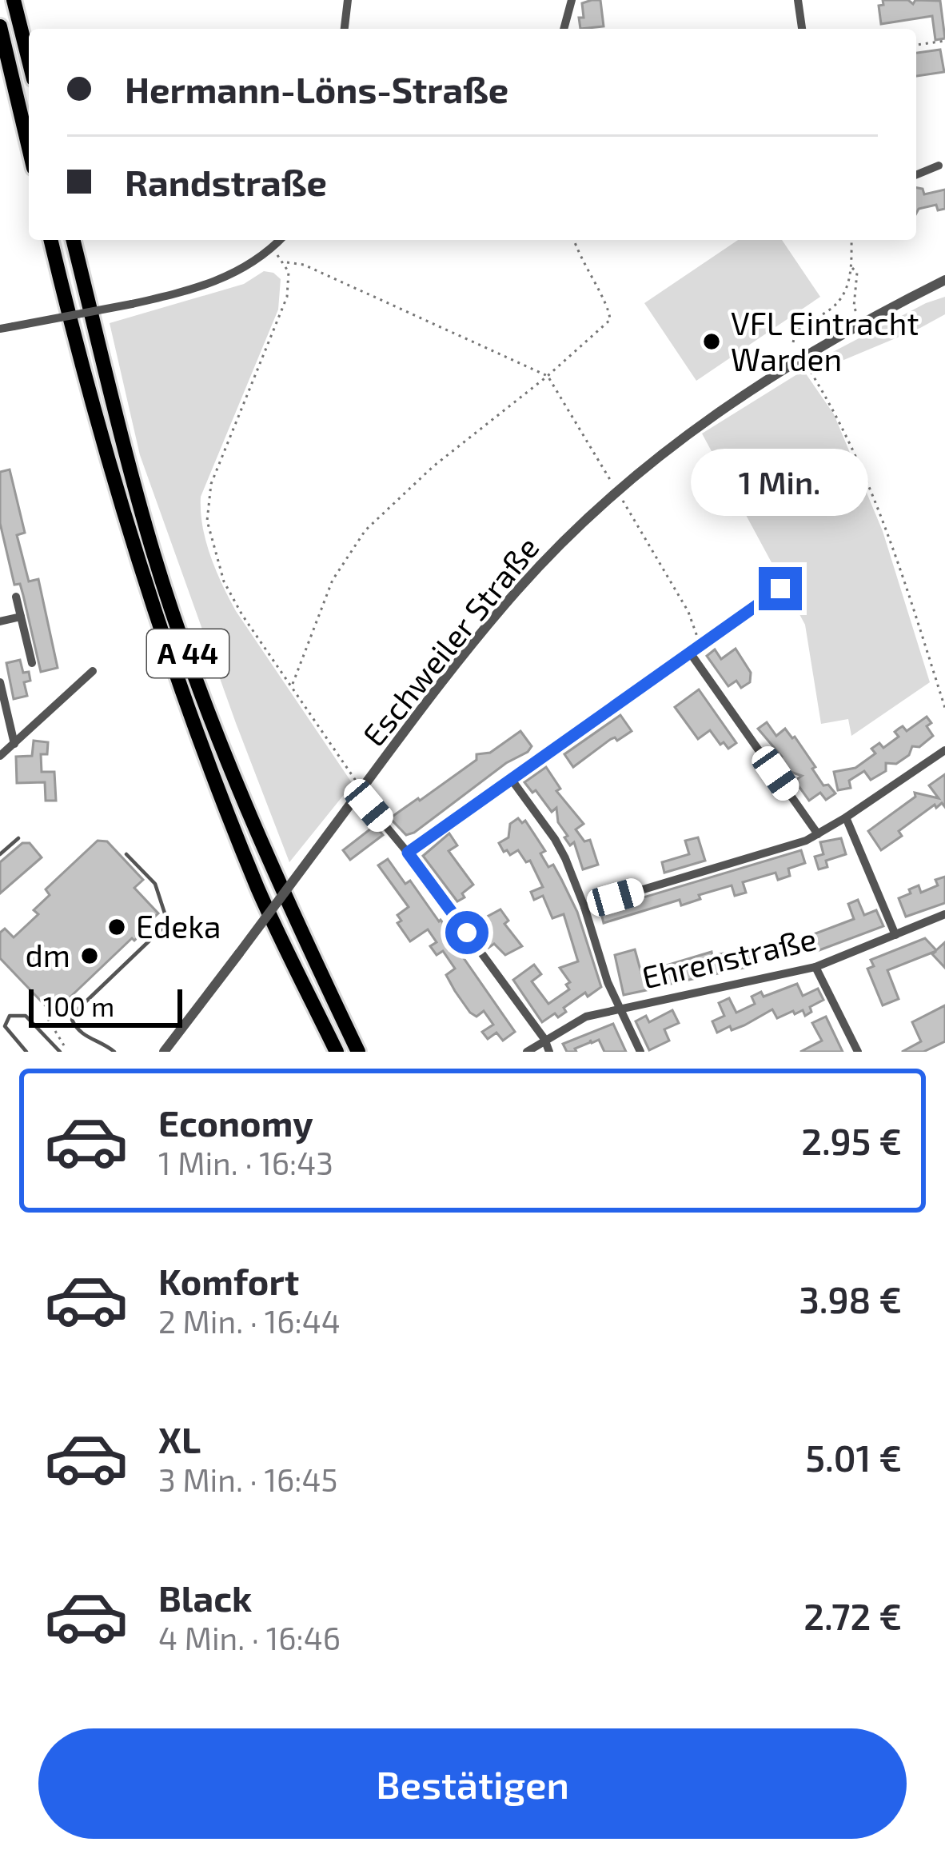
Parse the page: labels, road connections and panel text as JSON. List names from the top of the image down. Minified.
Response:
{"streets":{"highway":["A 44"],"street":["Eschweiler Straße","Ehrenstraße"]},"places":["VFL Eintracht Warden","Edeka","dm"],"scale_bar":"100 m","page":{"banner":["Hermann-Löns-Straße","Randstraße"],"bubble":"1 Min.","scale":"100 m","list":[{"name":"Economy","note":"1 Min. · 16:43","value":"2.95 €"},{"name":"Komfort","note":"2 Min. · 16:44","value":"3.98 €"},{"name":"XL","note":"3 Min. · 16:45","value":"5.01 €"},{"name":"Black","note":"4 Min. · 16:46","value":"2.72 €"}],"buttons":"Bestätigen"}}
